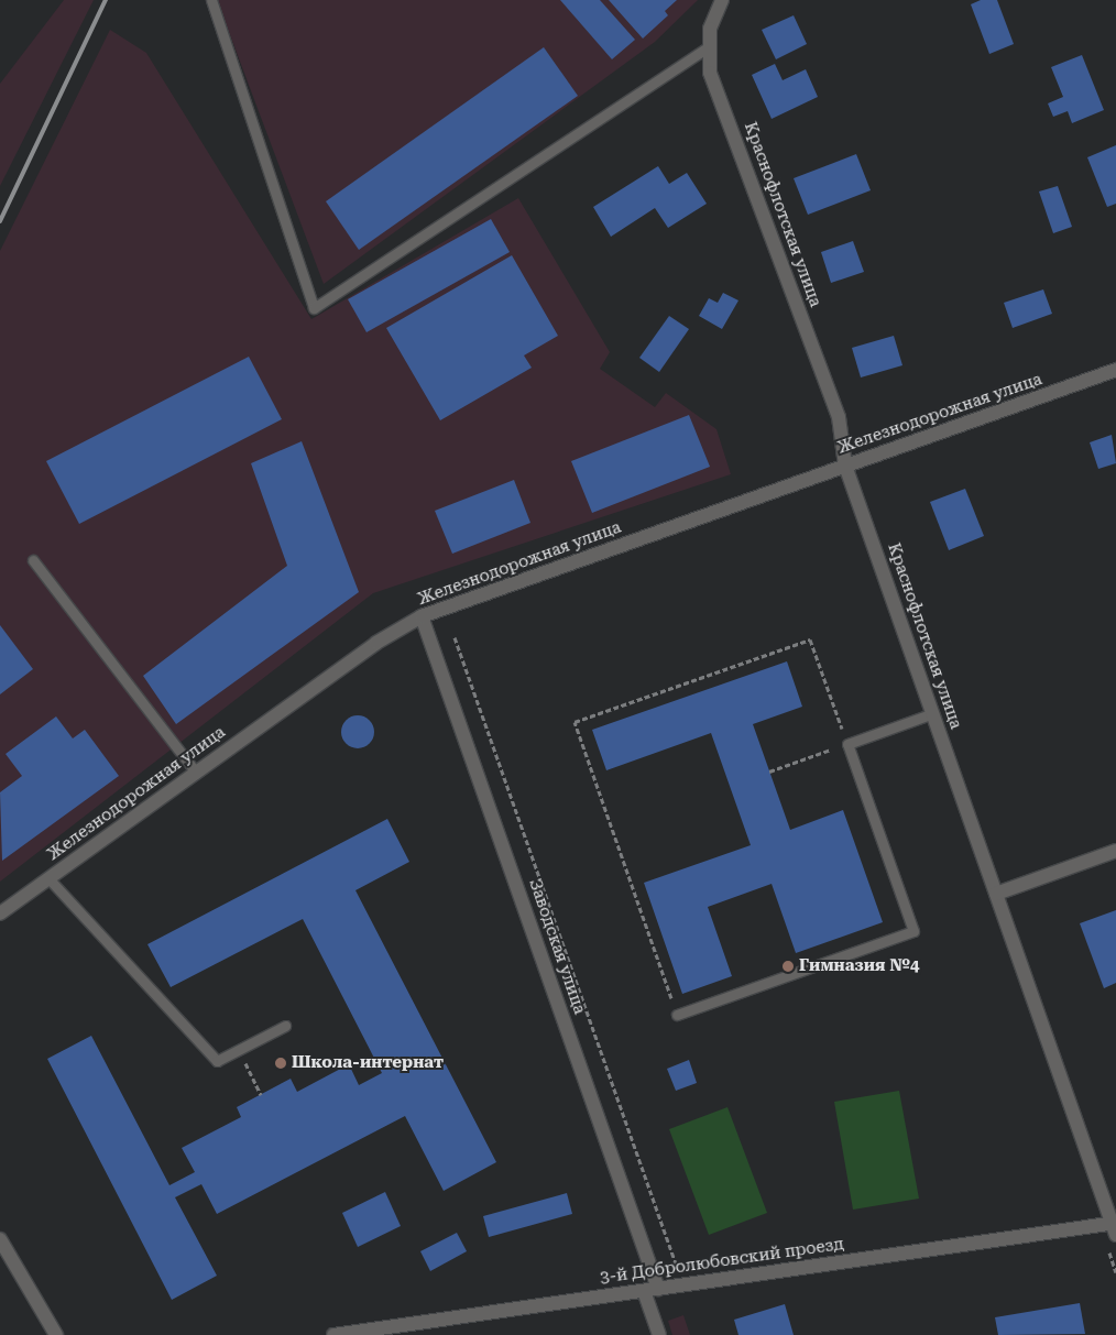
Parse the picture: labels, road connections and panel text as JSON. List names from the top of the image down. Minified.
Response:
{"streets":{"street":["Краснофлотская улица","Железнодорожная улица","Заводская улица","3-й Добролюбовский проезд"]},"crossings":[["Краснофлотская улица","Железнодорожная улица"],["Краснофлотская улица","3-й Добролюбовский проезд"],["Железнодорожная улица","Заводская улица"],["Заводская улица","3-й Добролюбовский проезд"]],"places":["Гимназия №4","Школа-интернат"]}
